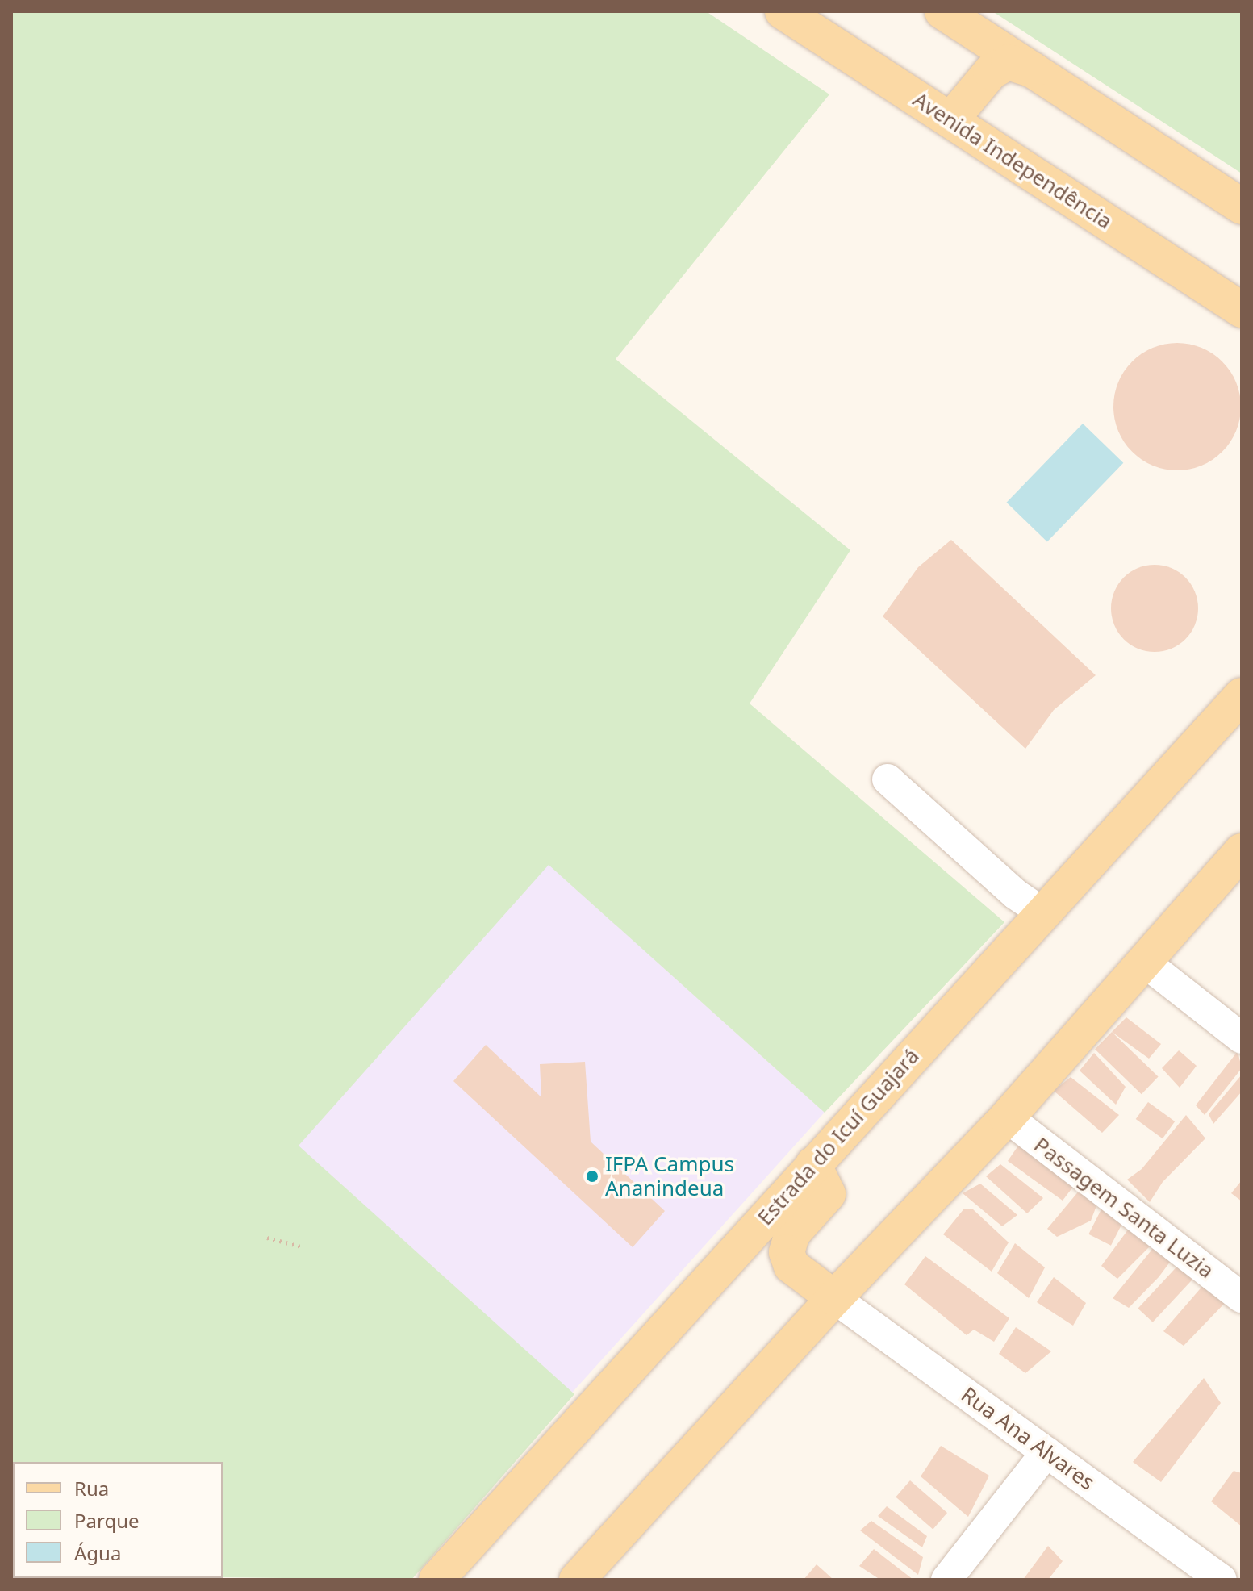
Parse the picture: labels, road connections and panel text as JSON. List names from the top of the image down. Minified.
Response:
{"streets":{"main road":["Avenida Independência","Estrada do Icuí Guajará"],"street":["Passagem Santa Luzia","Rua Ana Alvares"]},"places":["IFPA Campus Ananindeua"],"legend":["Rua","Parque","Água"]}
